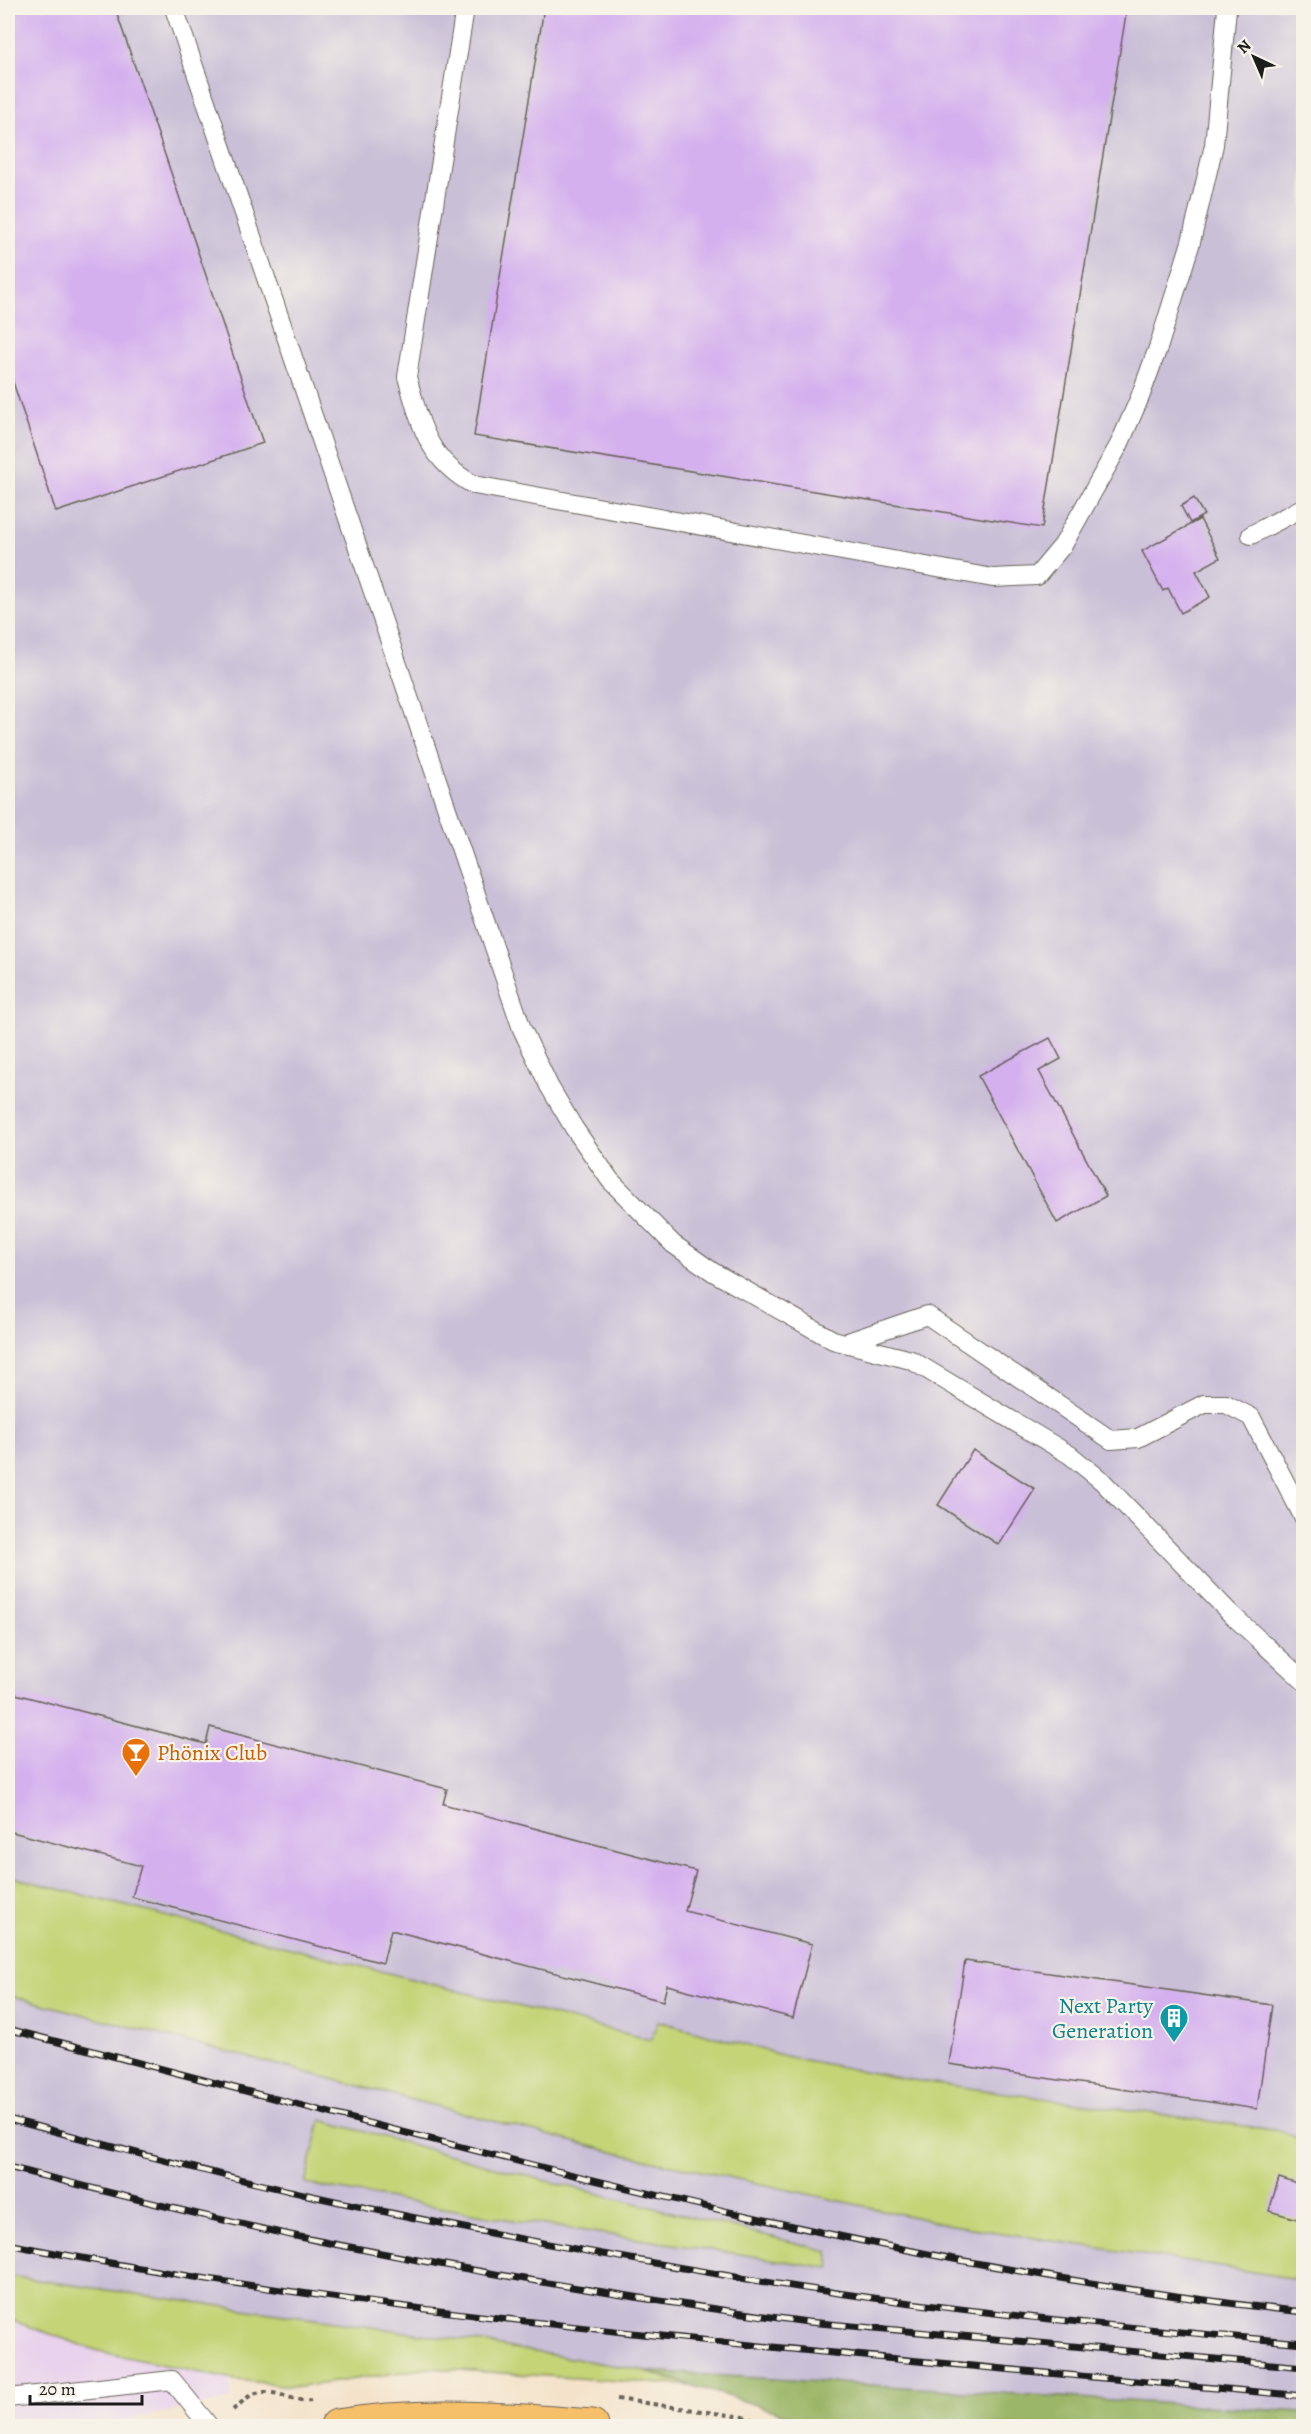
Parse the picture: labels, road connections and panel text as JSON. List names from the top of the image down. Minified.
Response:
{"places":{"bar":["Phönix Club"],"building":["Next Party Generation"]},"scale_bar":"20 m","north":"top left"}
